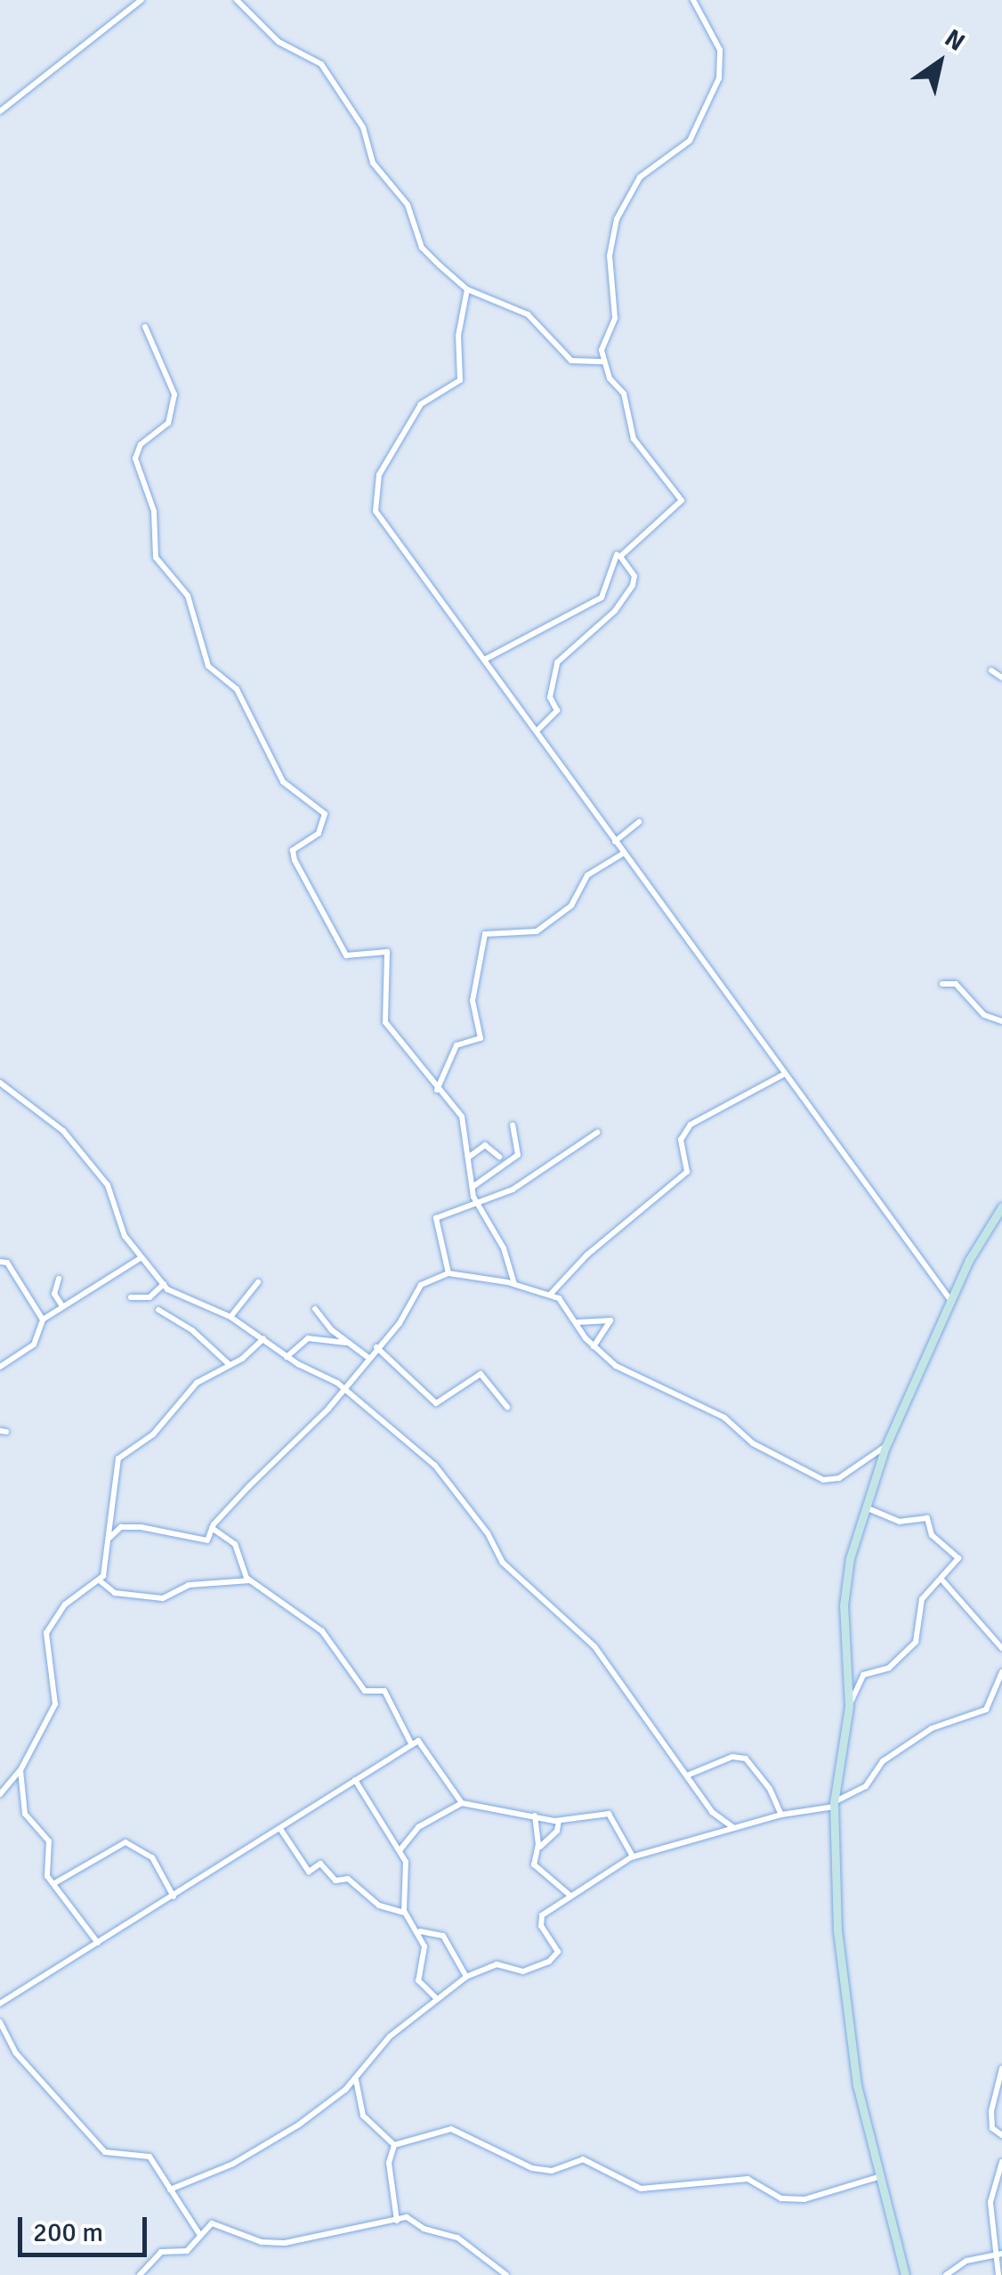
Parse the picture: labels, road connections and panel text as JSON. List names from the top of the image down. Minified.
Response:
{"scale_bar":"200 m","north":"top right"}
